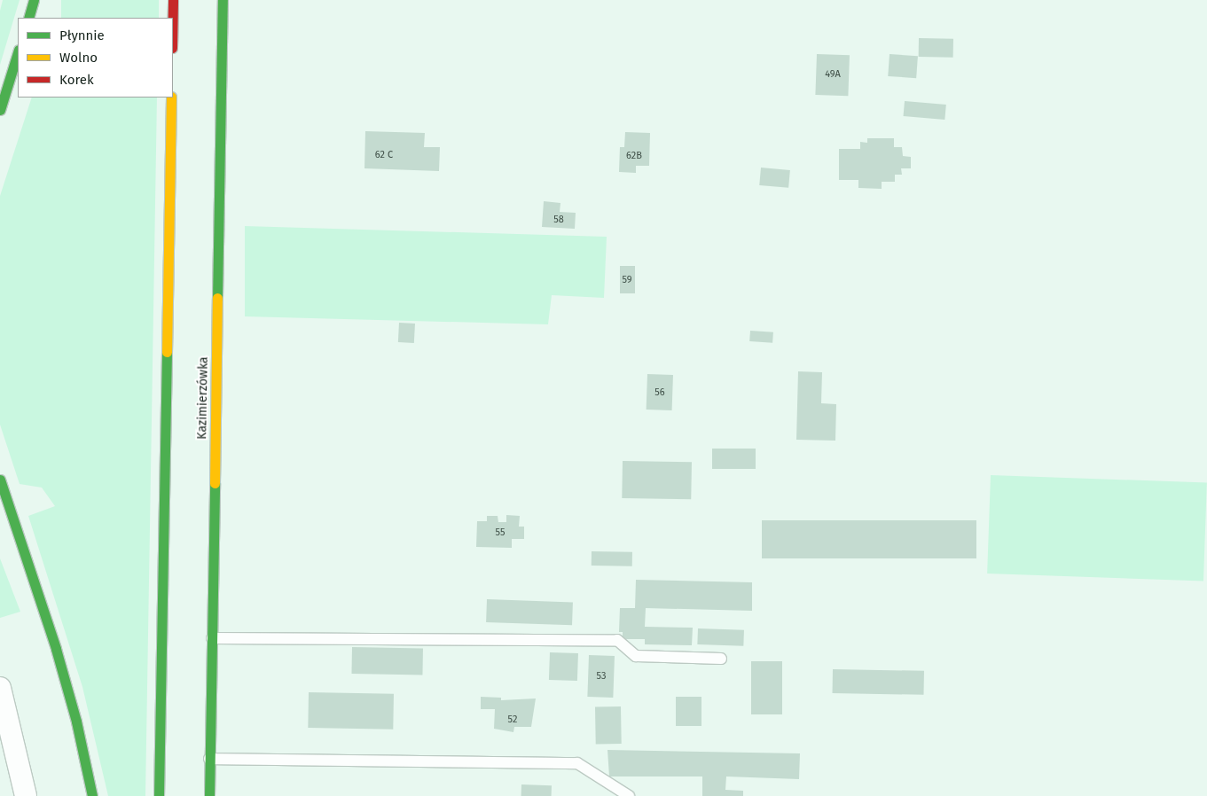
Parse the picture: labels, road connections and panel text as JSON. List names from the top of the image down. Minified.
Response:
{"streets":{"main road":["Kazimierzówka"]},"house_numbers":["49A","62 C","62B","58","59","56","55","53","52"],"legend":["Płynnie","Wolno","Korek"]}
